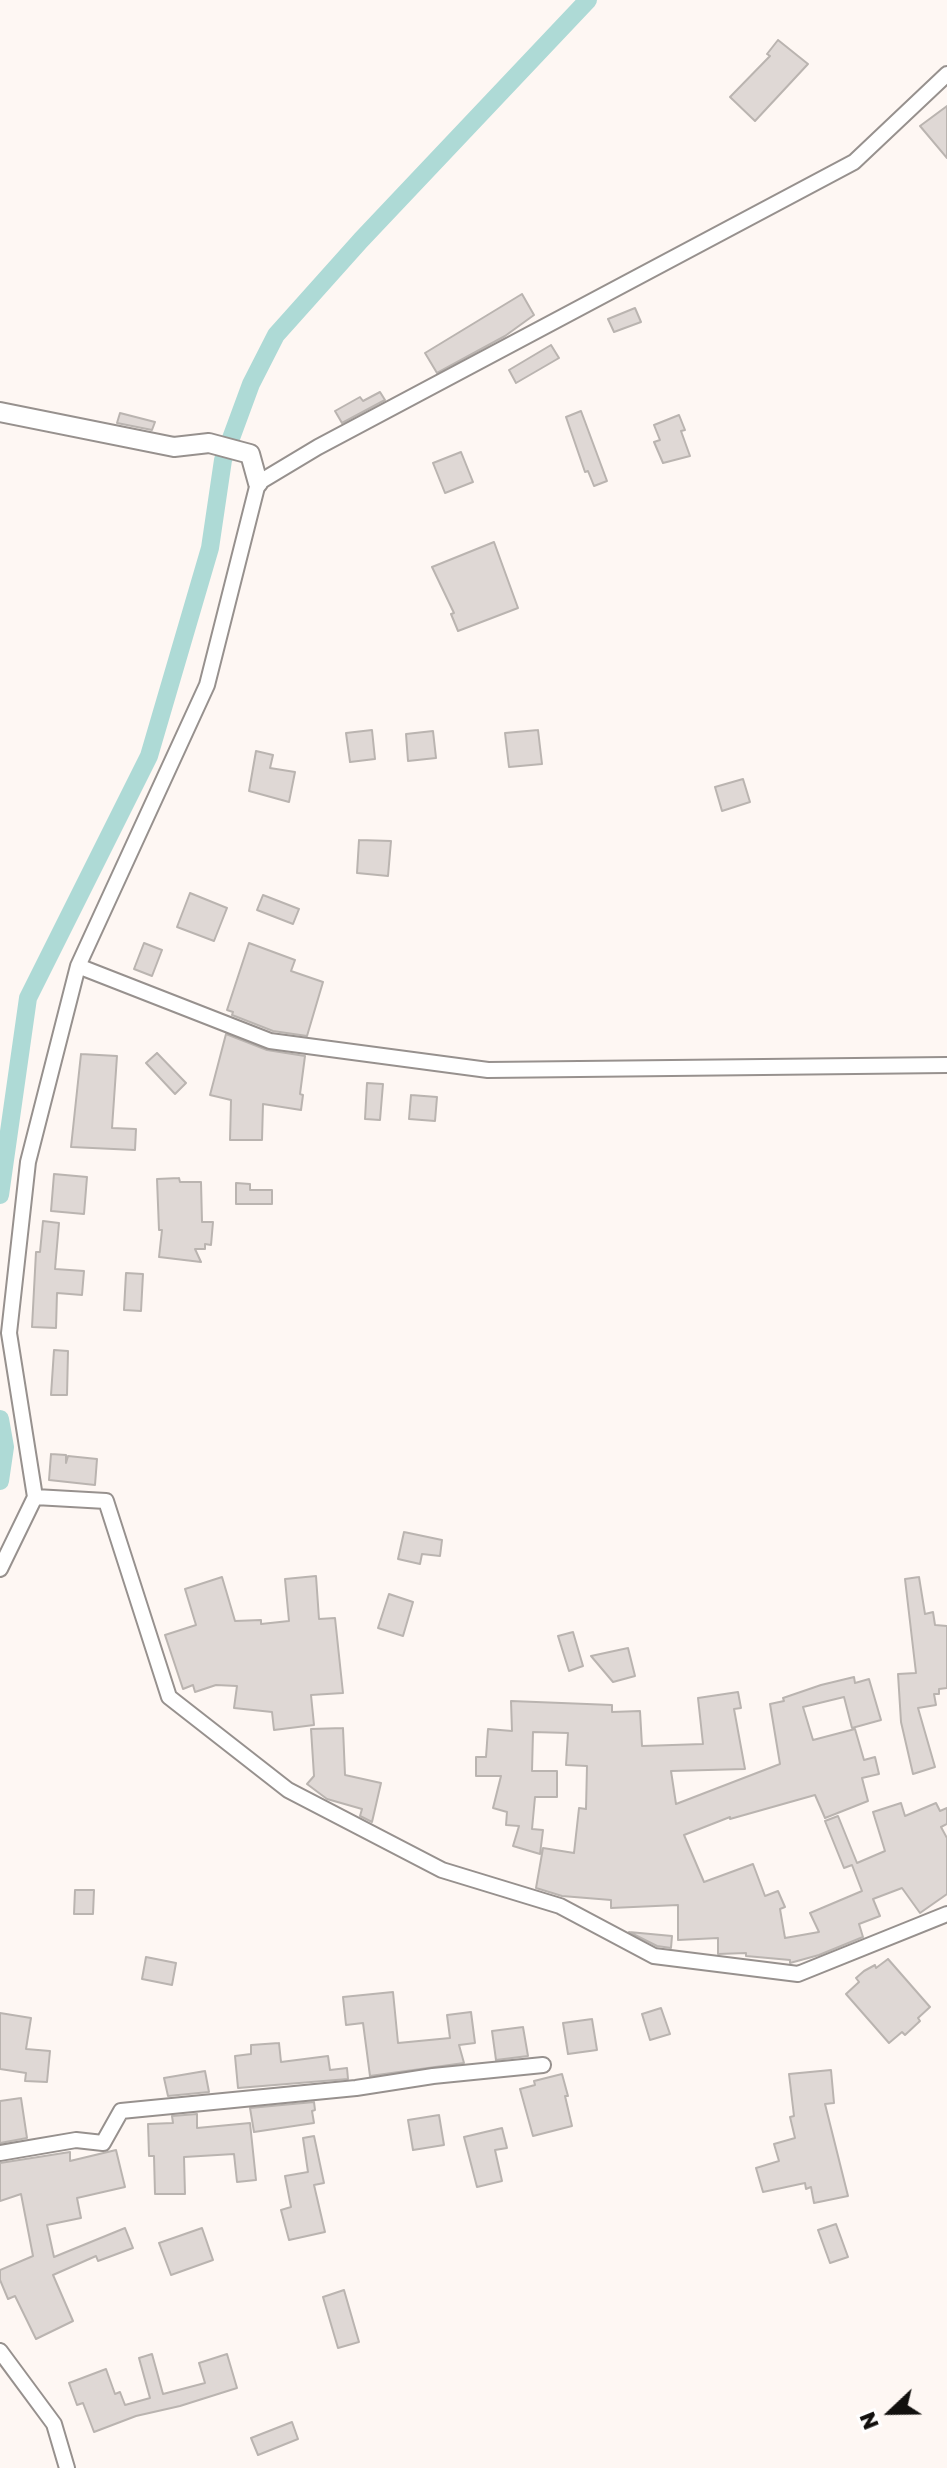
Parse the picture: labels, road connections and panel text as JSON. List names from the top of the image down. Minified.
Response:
{"north":"left"}
